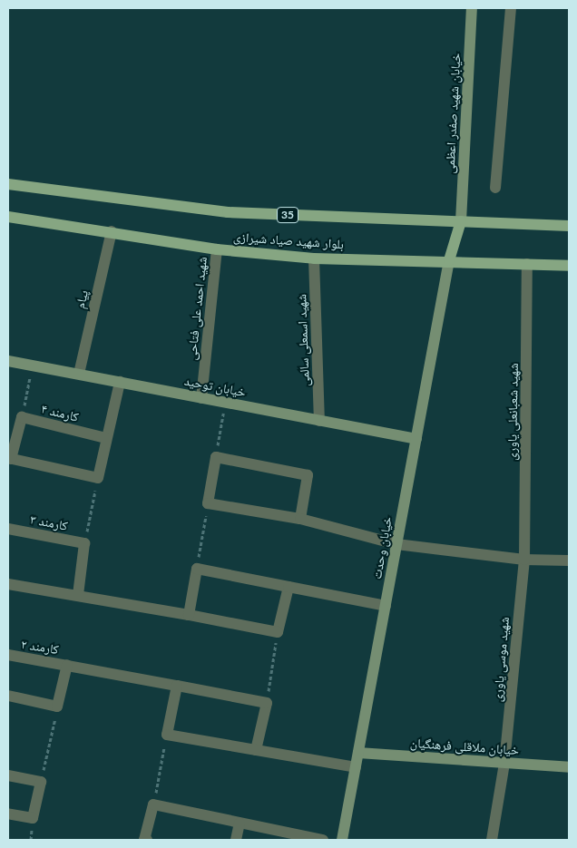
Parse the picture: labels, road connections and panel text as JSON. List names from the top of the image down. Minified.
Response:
{"streets":{"main road":["35","بلوار شهید صیاد شیرازی"],"street":["خیابان شهید صفدر اعظمی","پیام","شهید احمد علی فتاحی","شهید اسمعلی سالمی","خیابان توحید","شهید شعبانعلی یاوری","کارمند ۴","کارمند ۳","خیابان وحدت","کارمند ۲","شهید موسی یاوری","خیابان ملاقلی فرهنگیان"]},"crossings":[["خیابان شهید صفدر اعظمی","بلوار شهید صیاد شیرازی"],["بلوار شهید صیاد شیرازی","پیام"],["بلوار شهید صیاد شیرازی","شهید احمد علی فتاحی"],["بلوار شهید صیاد شیرازی","شهید اسمعلی سالمی"],["بلوار شهید صیاد شیرازی","شهید شعبانعلی یاوری"],["بلوار شهید صیاد شیرازی","خیابان وحدت"],["پیام","خیابان توحید"],["شهید احمد علی فتاحی","خیابان توحید"],["شهید اسمعلی سالمی","خیابان توحید"],["خیابان توحید","خیابان وحدت"],["شهید شعبانعلی یاوری","شهید موسی یاوری"],["خیابان وحدت","خیابان ملاقلی فرهنگیان"],["شهید موسی یاوری","خیابان ملاقلی فرهنگیان"]]}
